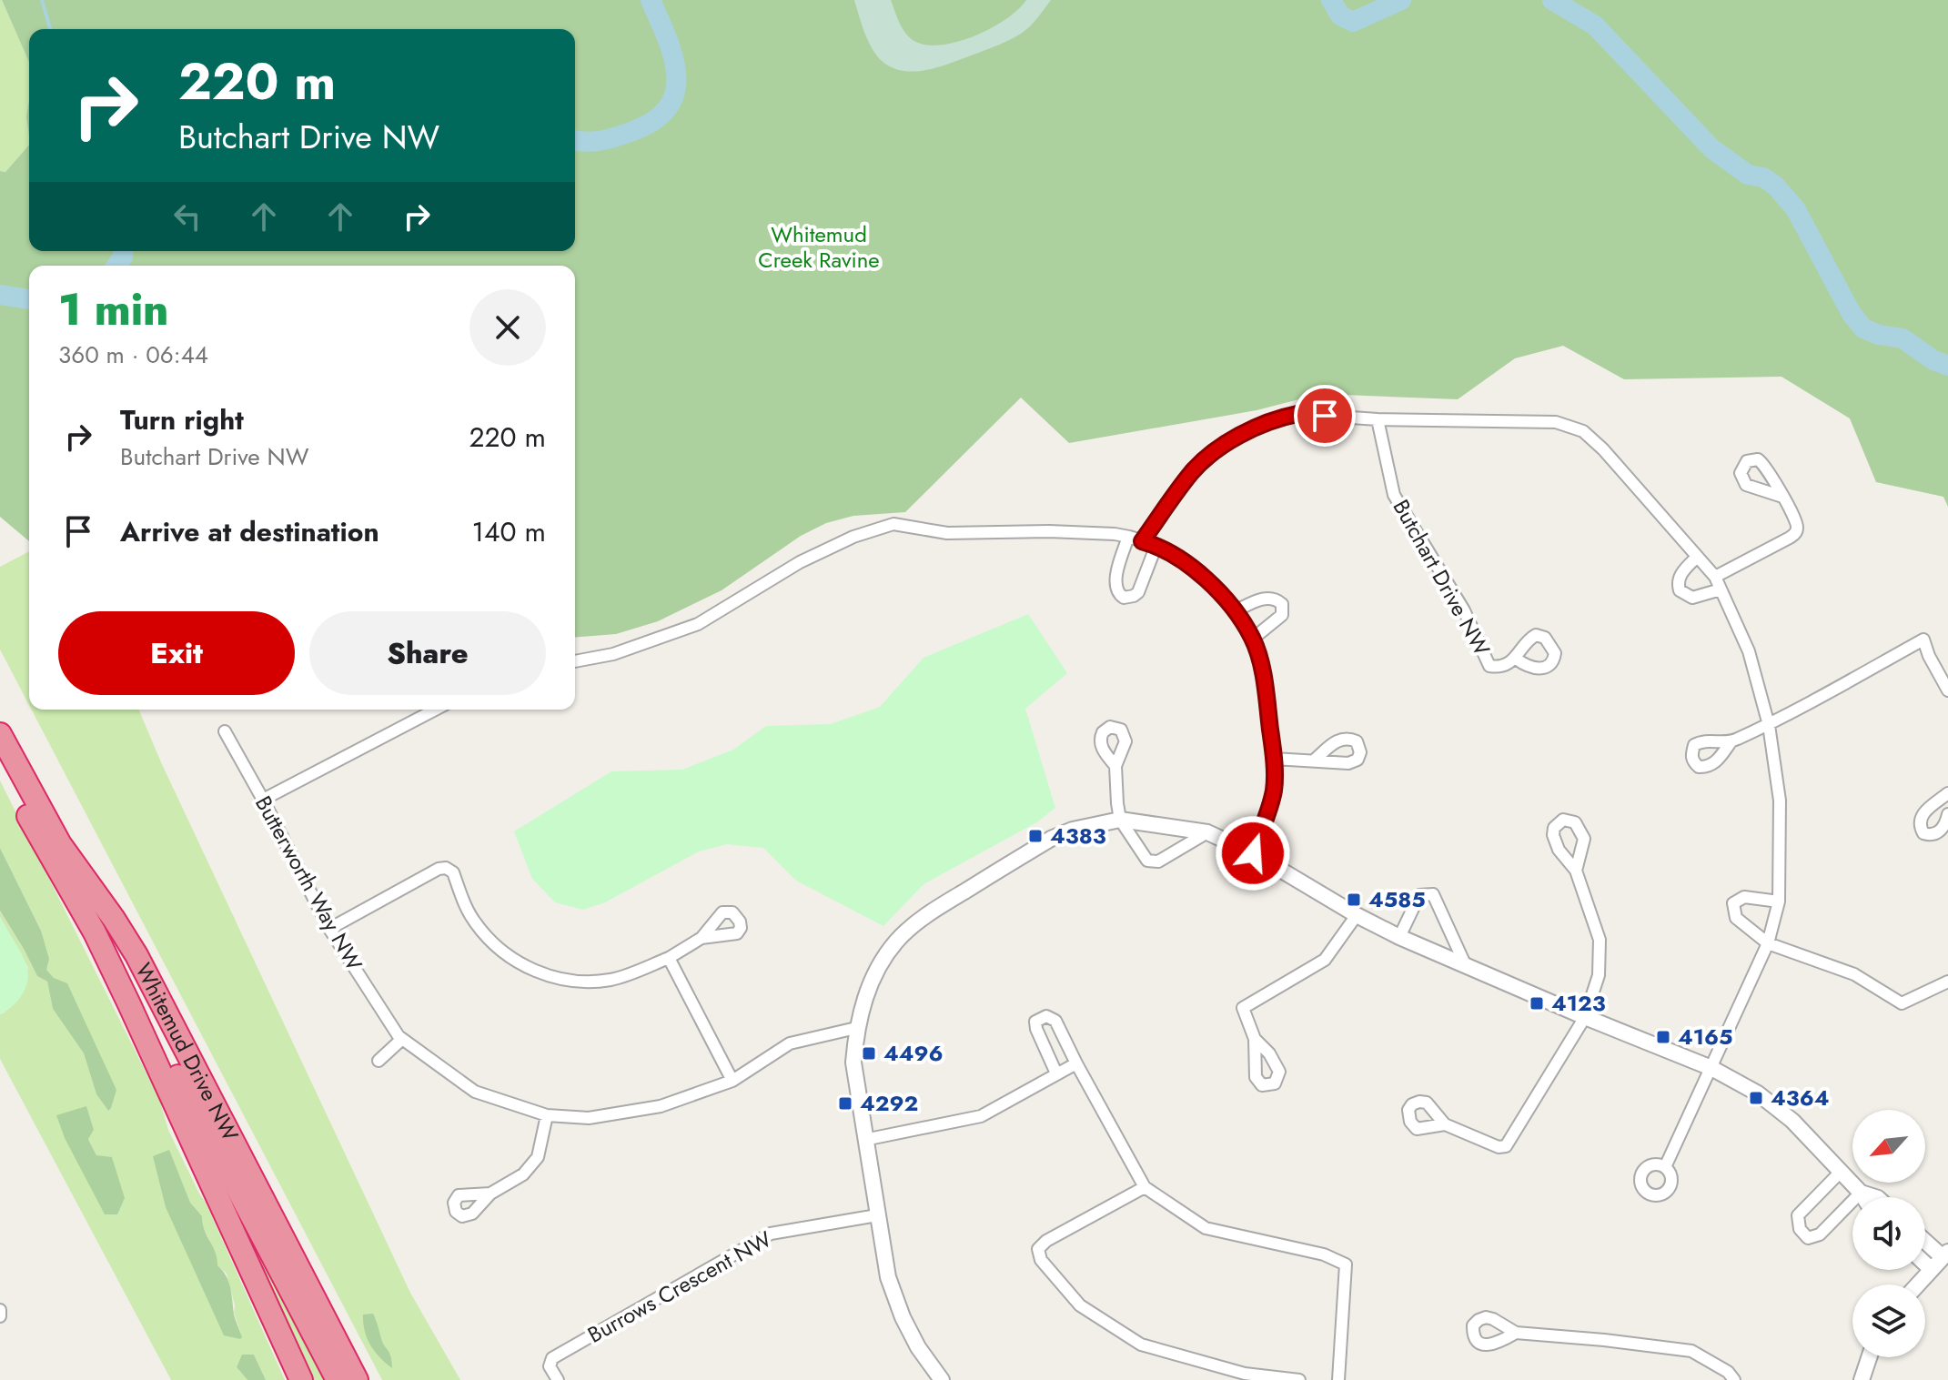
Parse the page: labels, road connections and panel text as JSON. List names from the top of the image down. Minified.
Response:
{"streets":{"highway":["Whitemud Drive NW"],"street":["Butchart Drive NW","Butterworth Way NW","Burrows Crescent NW"]},"parks":["Whitemud Creek Ravine"],"places":{"transit":["4383","4585","4123","4165","4496","4364","4292"]},"north":"bottom left","page":{"turn":["220 m","Butchart Drive NW"],"heading":["1 min","360 m · 06:44"],"list":[{"name":"Turn right","note":"Butchart Drive NW","value":"220 m"},{"name":"Arrive at destination","value":"140 m"}],"buttons":["Exit","Share"]}}
